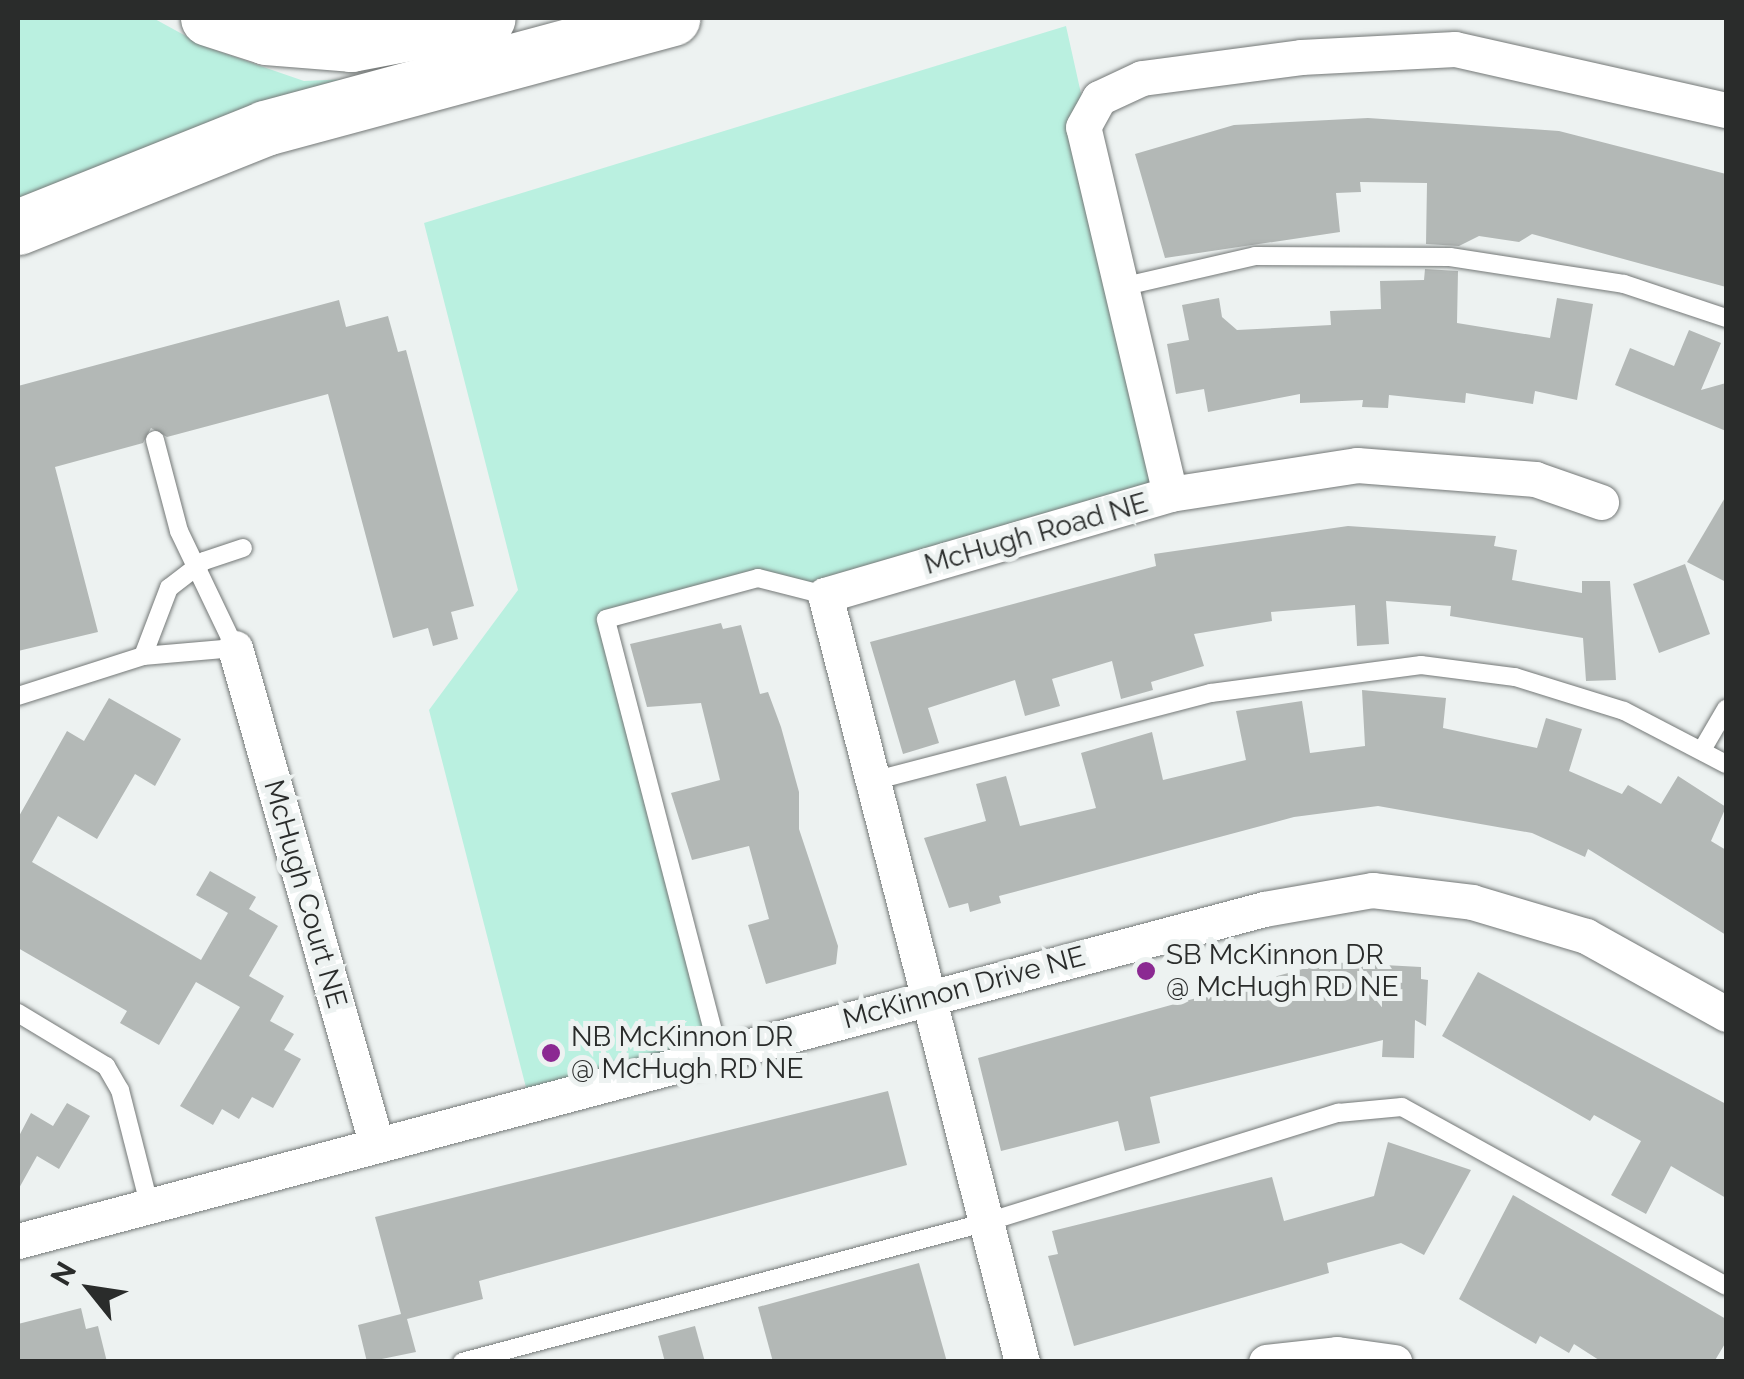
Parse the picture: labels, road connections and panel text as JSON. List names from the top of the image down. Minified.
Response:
{"streets":{"street":["McHugh Road NE","McHugh Court NE","McKinnon Drive NE"]},"crossings":[["McHugh Court NE","McKinnon Drive NE"]],"places":["SB McKinnon DR @ McHugh RD NE","NB McKinnon DR @ McHugh RD NE"],"north":"top left"}
